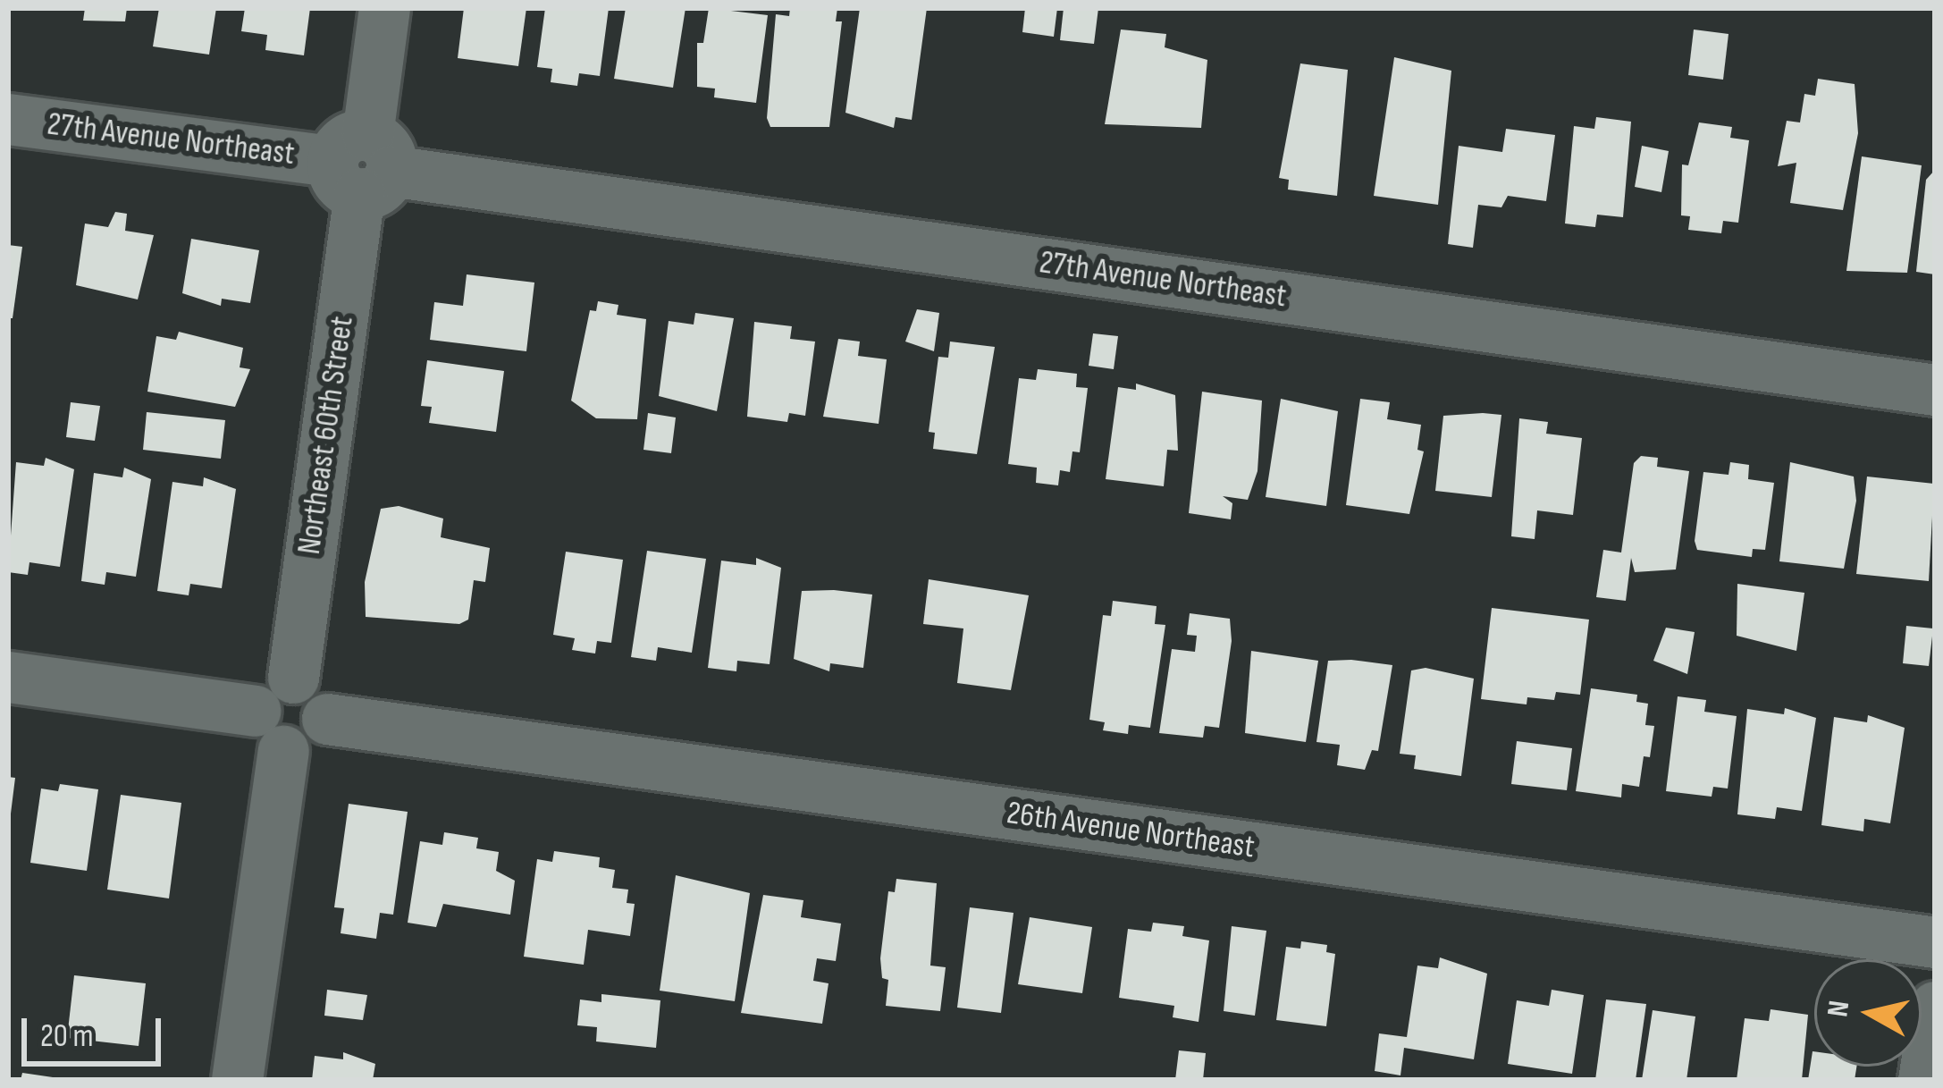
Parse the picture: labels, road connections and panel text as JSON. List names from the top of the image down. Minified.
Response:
{"streets":{"street":["27th Avenue Northeast","Northeast 60th Street","26th Avenue Northeast"]},"crossings":[["27th Avenue Northeast","Northeast 60th Street"],["Northeast 60th Street","26th Avenue Northeast"]],"scale_bar":"20 m","north":"left"}
